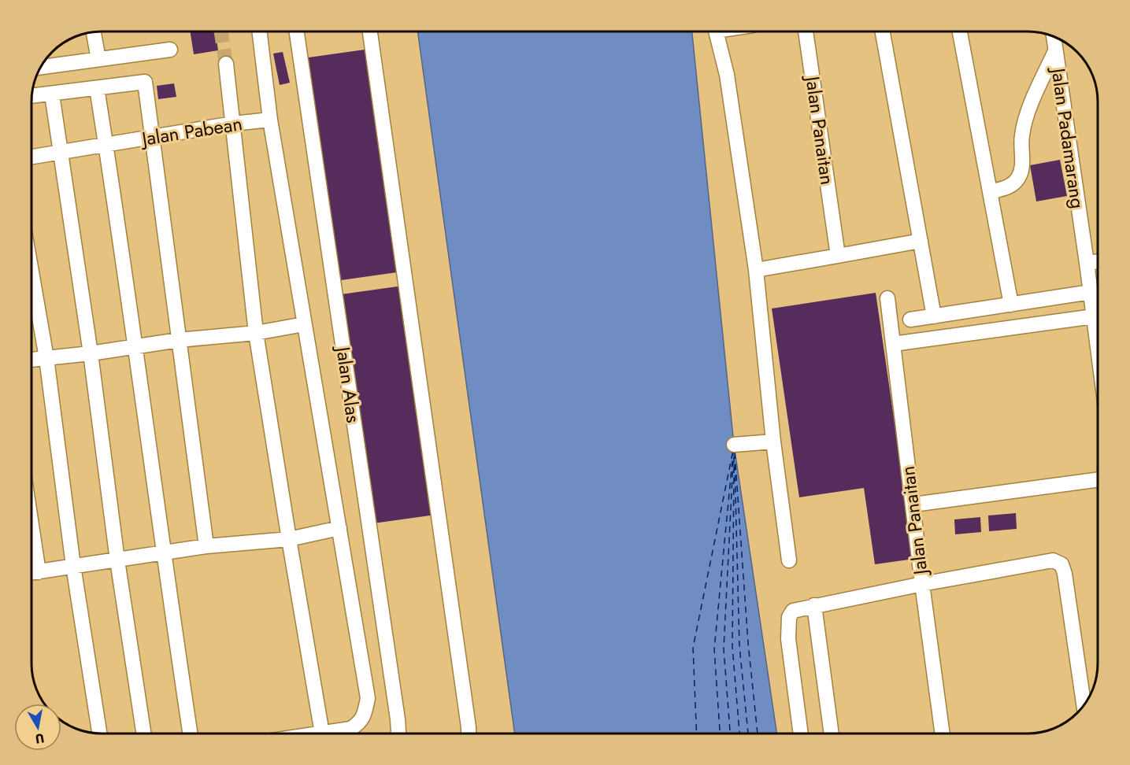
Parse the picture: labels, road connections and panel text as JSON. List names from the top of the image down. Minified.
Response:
{"streets":{"lane":["Jalan Panaitan","Jalan Pabean","Jalan Padamarang","Jalan Alas"]},"north":"bottom"}
